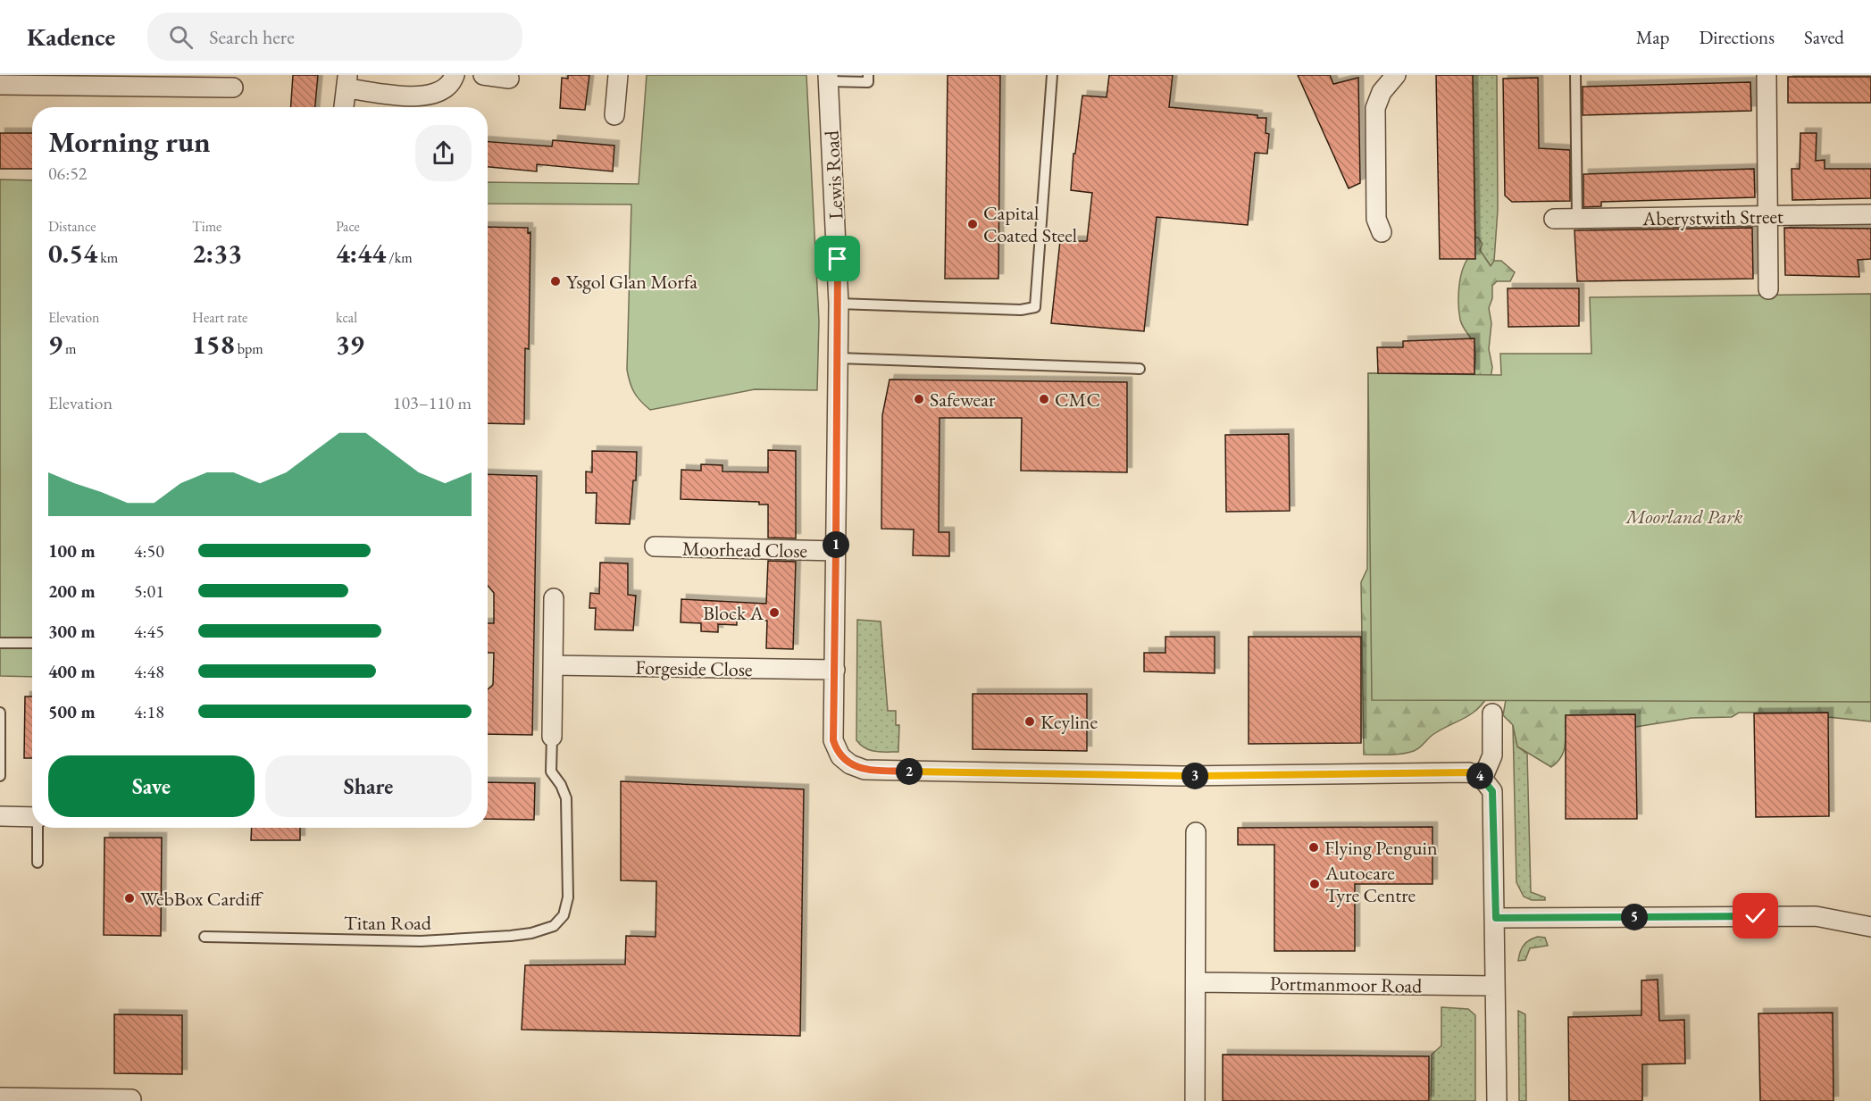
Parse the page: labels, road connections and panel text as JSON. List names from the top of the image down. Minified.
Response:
{"streets":{"street":["Lewis Road","Aberystwith Street","Moorhead Close","Forgeside Close","Portmanmoor Road"],"lane":["Titan Road"]},"crossings":[["Lewis Road","Moorhead Close"],["Lewis Road","Forgeside Close"]],"parks":["Moorland Park"],"places":["Capital Coated Steel","Ysgol Glan Morfa","Safewear","CMC","Block A","Keyline","Flying Penguin","Autocare Tyre Centre","WebBox Cardiff"],"page":{"header":"Kadence","search":"Search here","nav":["Map","Directions","Saved"],"heading":["Morning run","06:52"],"stats":[["Distance","0.54 km"],["Time","2:33"],["Pace","4:44 /km"],["Elevation","9 m"],["Heart rate","158 bpm"],["kcal","39"]],"chart":["Elevation","103–110 m"],"list":[{"name":"100 m","note":"4:50"},{"name":"200 m","note":"5:01"},{"name":"300 m","note":"4:45"},{"name":"400 m","note":"4:48"},{"name":"500 m","note":"4:18"}],"pins":["1","2","3","4","5"],"buttons":["Save","Share"]}}
